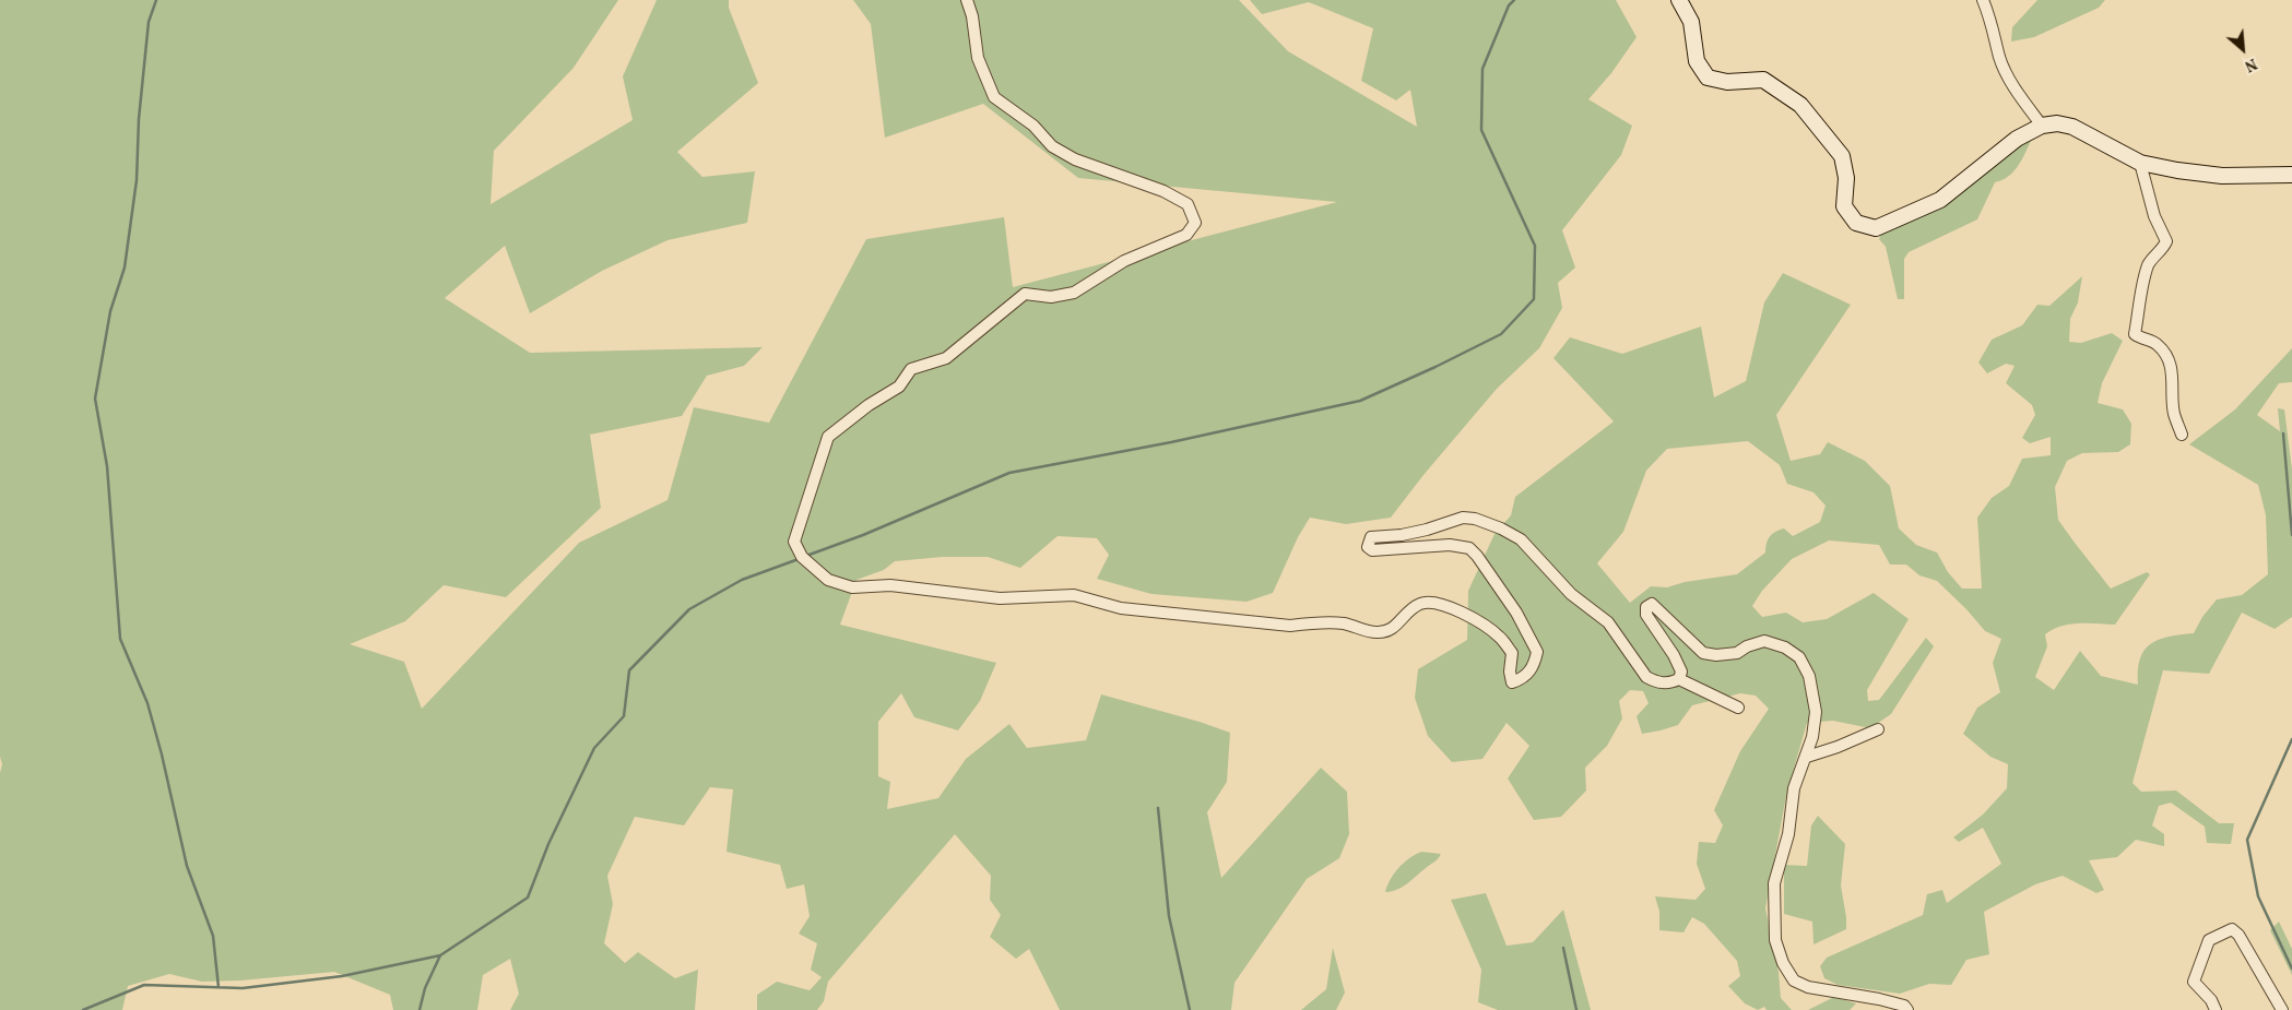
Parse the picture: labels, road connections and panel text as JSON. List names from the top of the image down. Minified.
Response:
{"north":"bottom right"}
